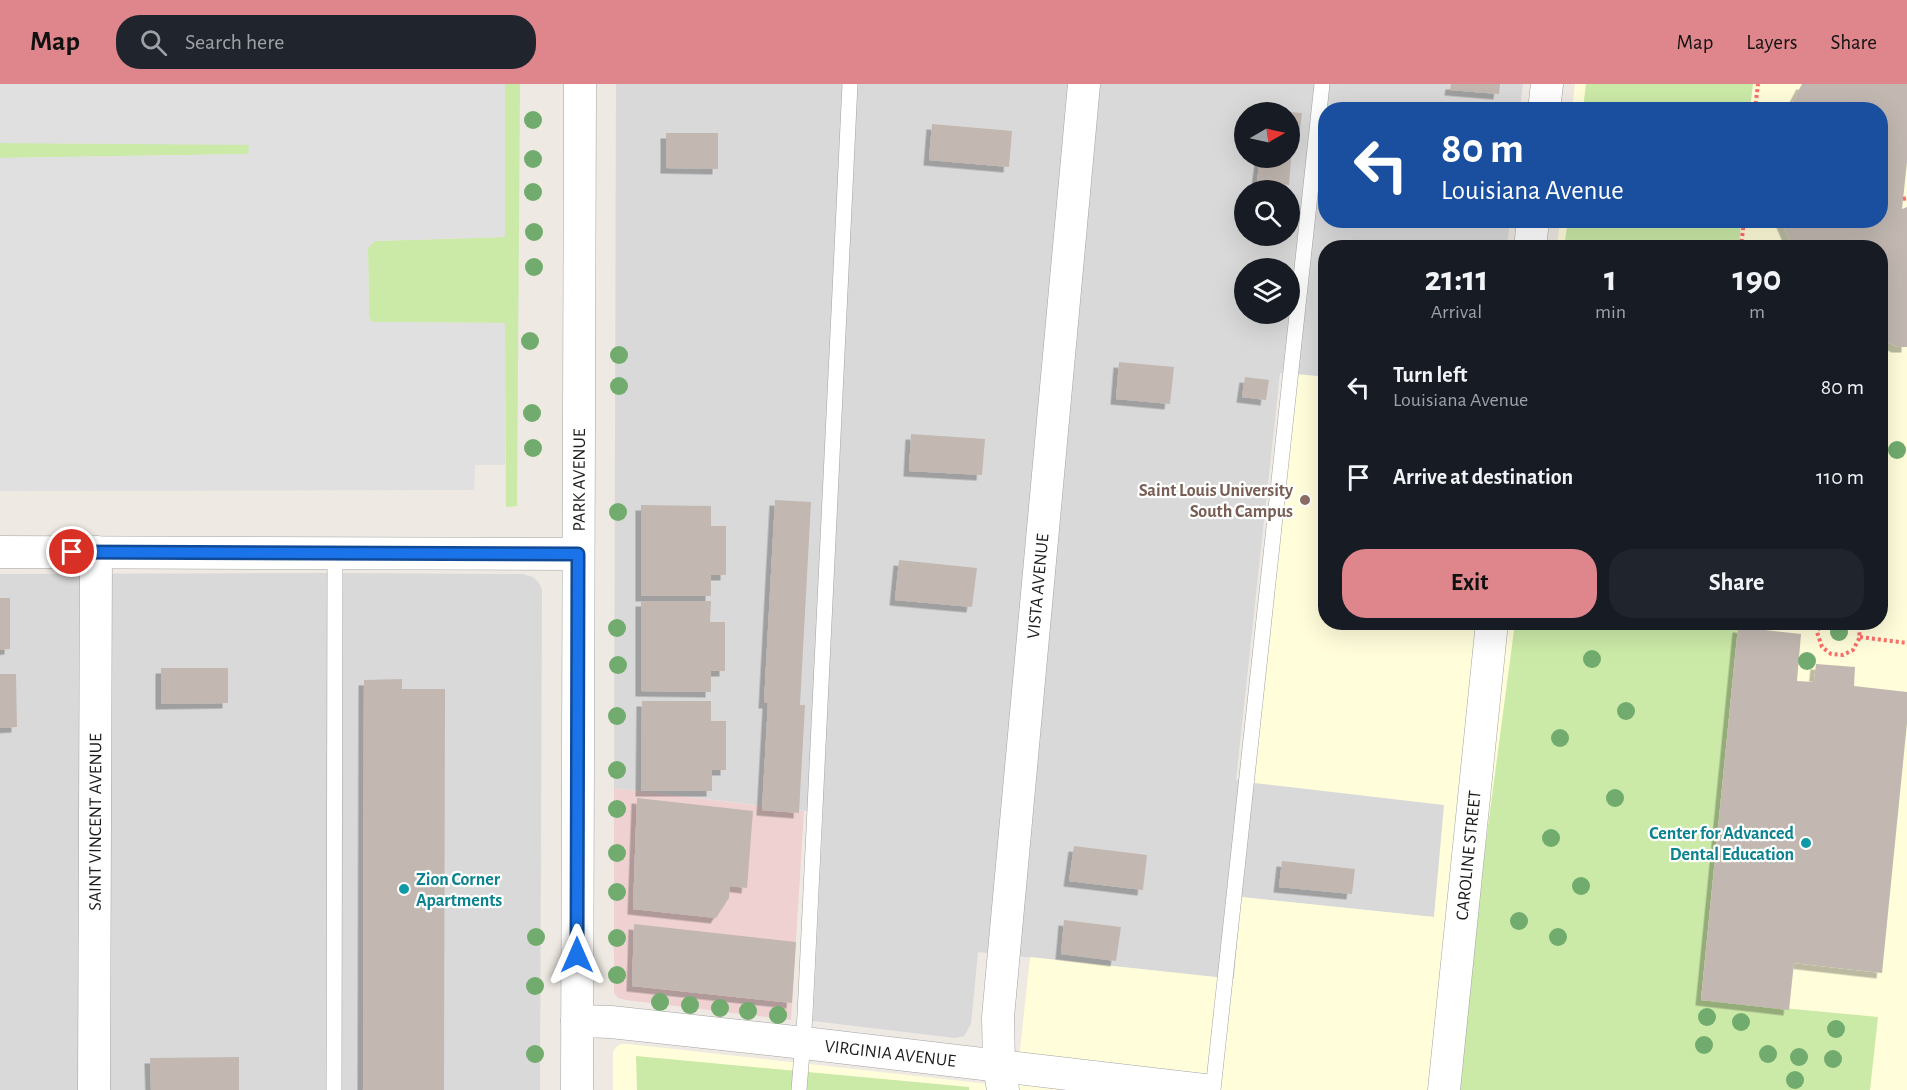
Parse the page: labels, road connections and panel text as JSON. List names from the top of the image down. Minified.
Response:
{"streets":{"street":["PARK AVENUE","VISTA AVENUE","SAINT VINCENT AVENUE","CAROLINE STREET","VIRGINIA AVENUE"]},"crossings":[["PARK AVENUE","VIRGINIA AVENUE"],["VISTA AVENUE","VIRGINIA AVENUE"]],"places":["Saint Louis University South Campus","Center for Advanced Dental Education","Zion Corner Apartments"],"north":"right","page":{"header":"Map","search":"Search here","nav":["Map","Layers","Share"],"turn":["80 m","Louisiana Avenue"],"eta":["21:11","Arrival","1","min","190","m"],"list":[{"name":"Turn left","note":"Louisiana Avenue","value":"80 m"},{"name":"Arrive at destination","value":"110 m"}],"buttons":["Exit","Share"]}}
